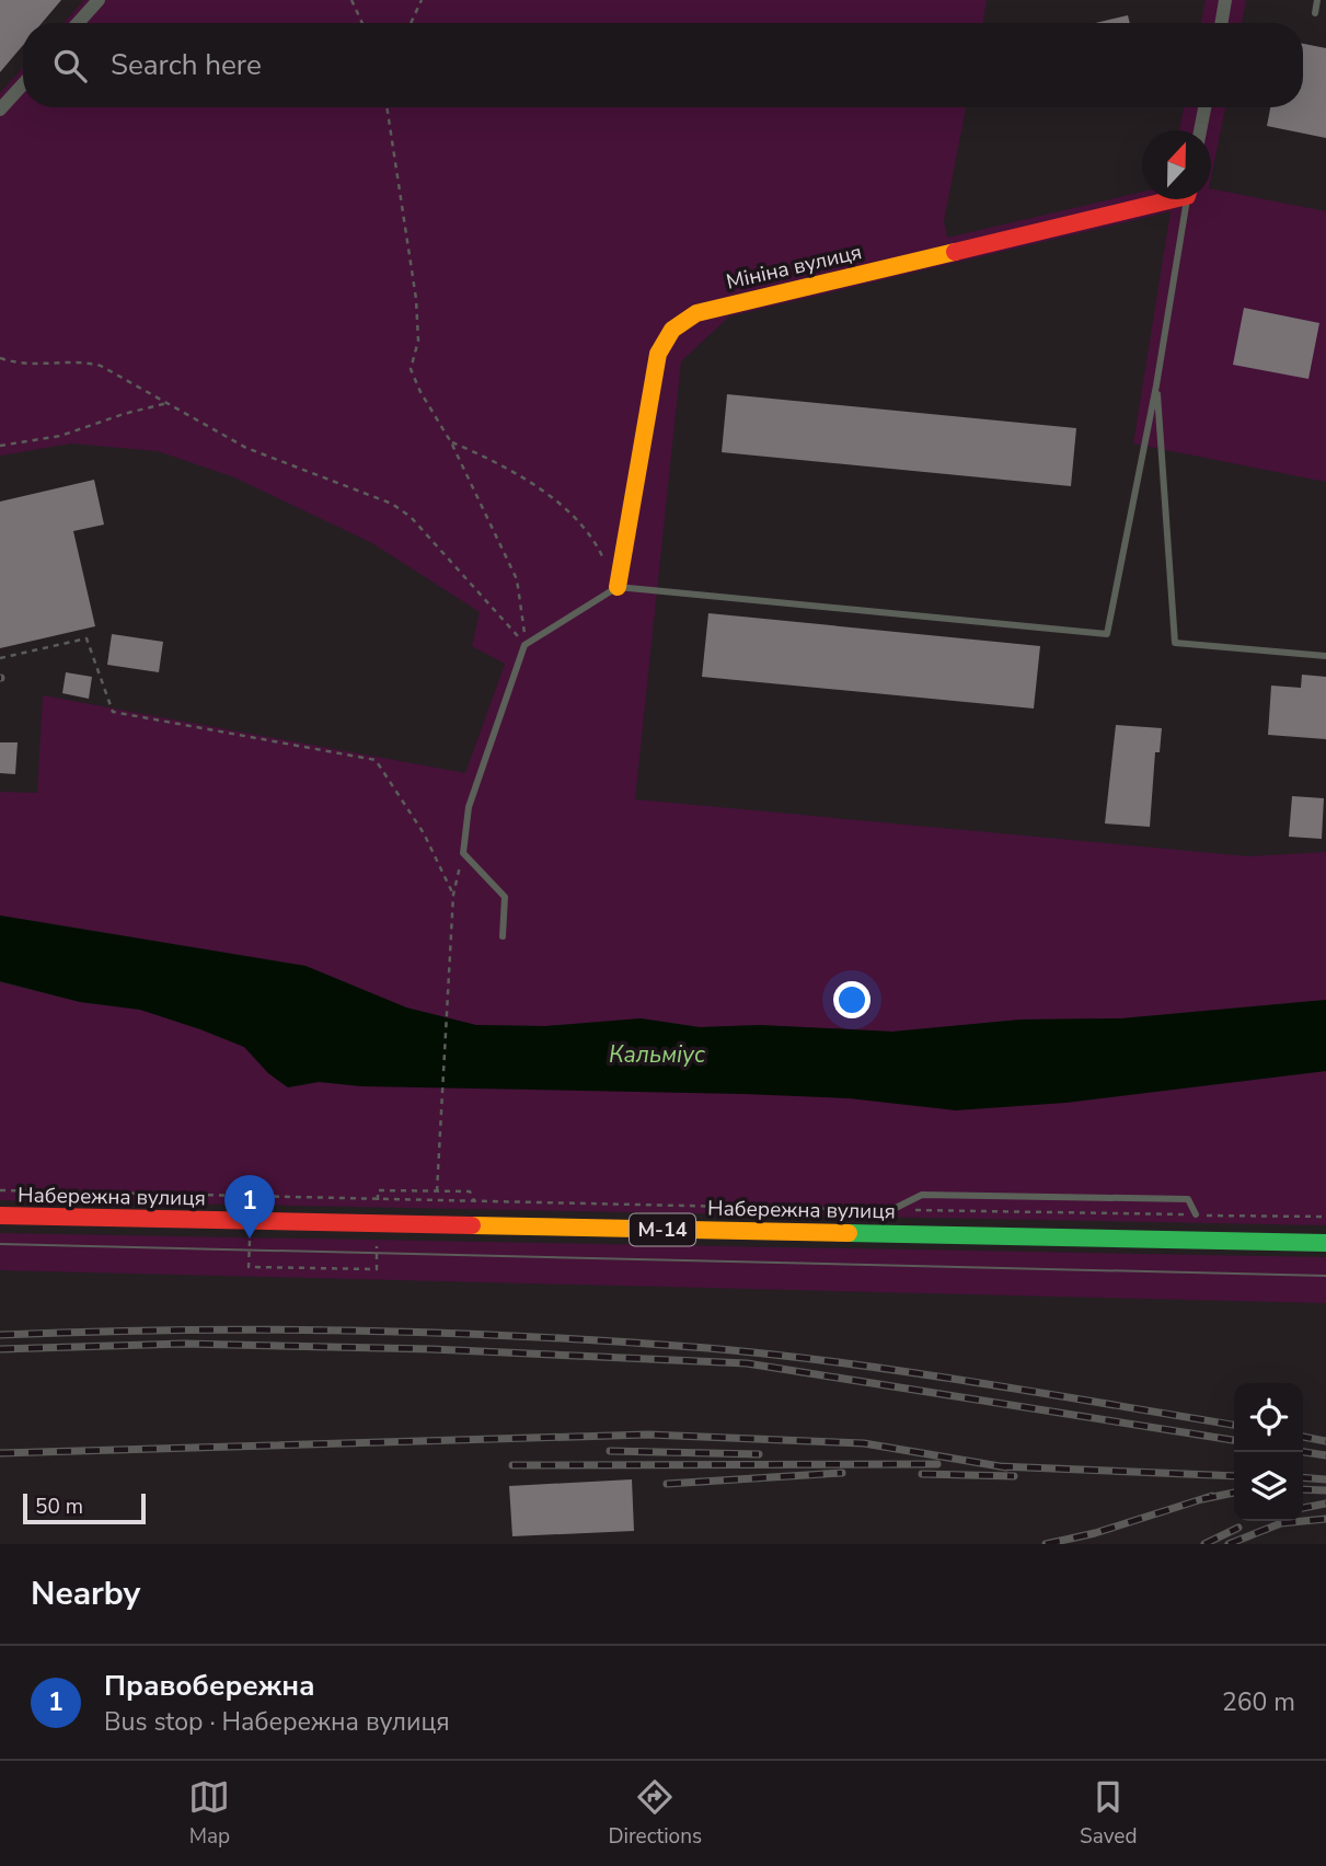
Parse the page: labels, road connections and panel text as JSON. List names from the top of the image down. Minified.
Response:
{"streets":{"main road":["Мініна вулиця","Набережна вулиця","М-14"]},"water":["Кальміус"],"scale_bar":"50 m","north":"top","page":{"search":"Search here","pins":"1","scale":"50 m","heading":"Nearby","list":[{"mark":"1","name":"Правобережна","note":"Bus stop · Набережна вулиця","value":"260 m"}],"nav":["Map","Directions","Saved"]}}
